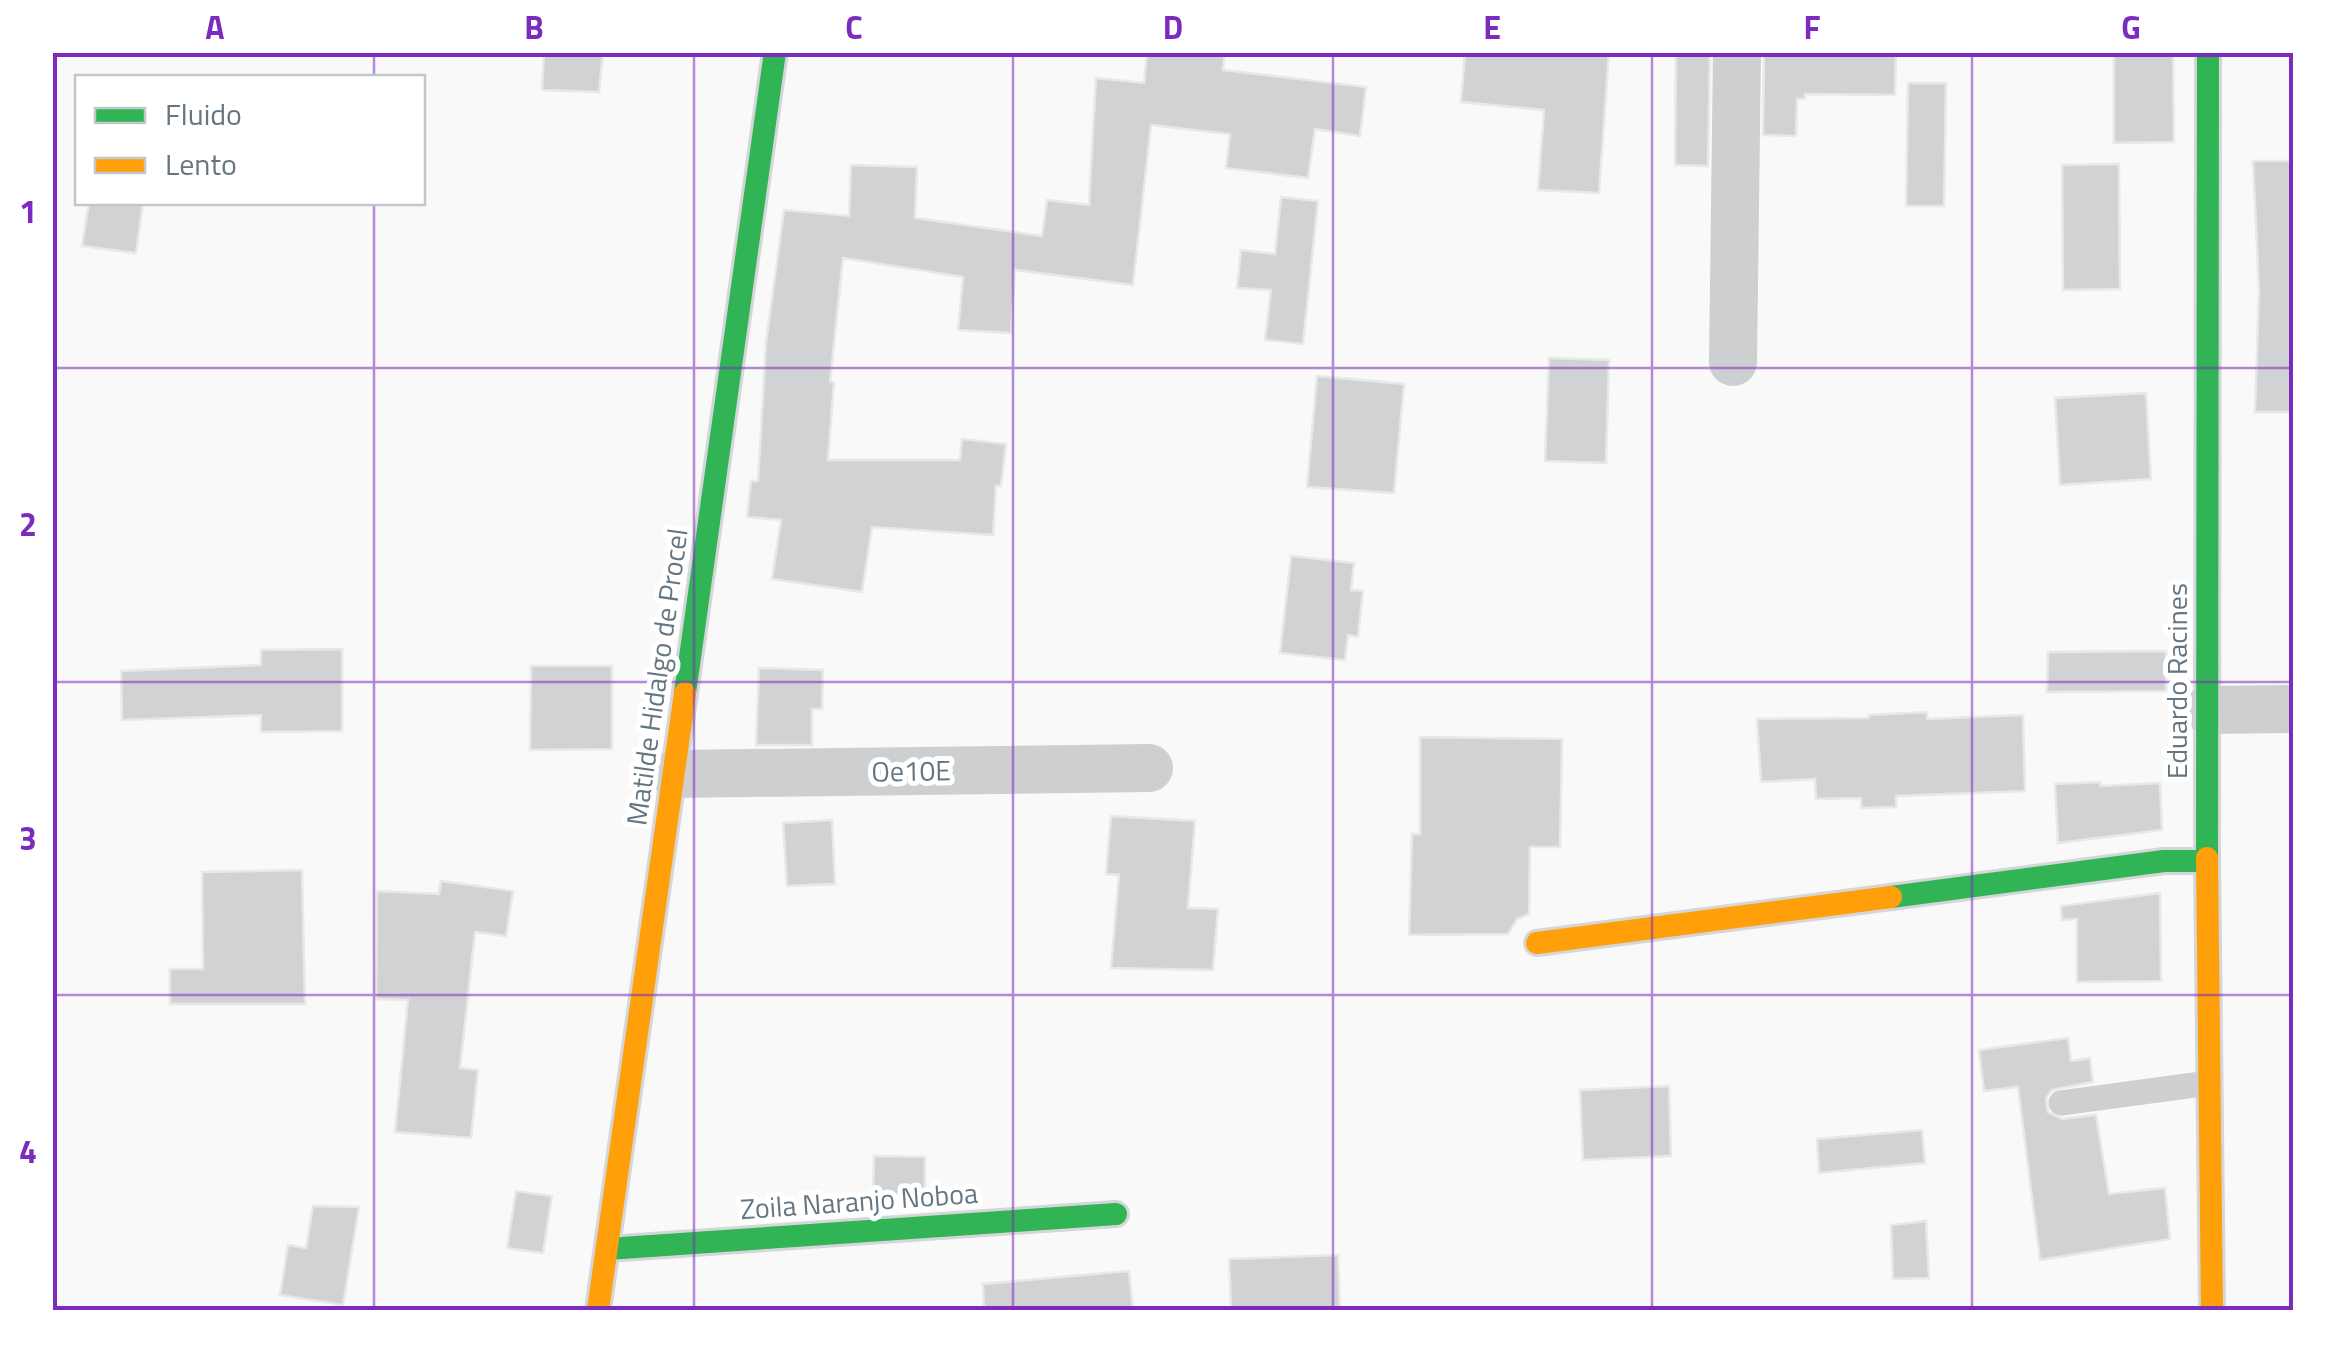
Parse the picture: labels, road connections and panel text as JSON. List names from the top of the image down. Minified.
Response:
{"streets":{"street":["Matilde Hidalgo de Procel","Eduardo Racines","Oe10E","Zoila Naranjo Noboa"]},"crossings":[["Matilde Hidalgo de Procel","Oe10E"],["Matilde Hidalgo de Procel","Zoila Naranjo Noboa"]],"legend":["Fluido","Lento"],"grid":{"columns":["A","B","C","D","E","F","G"],"rows":["1","2","3","4"]}}
